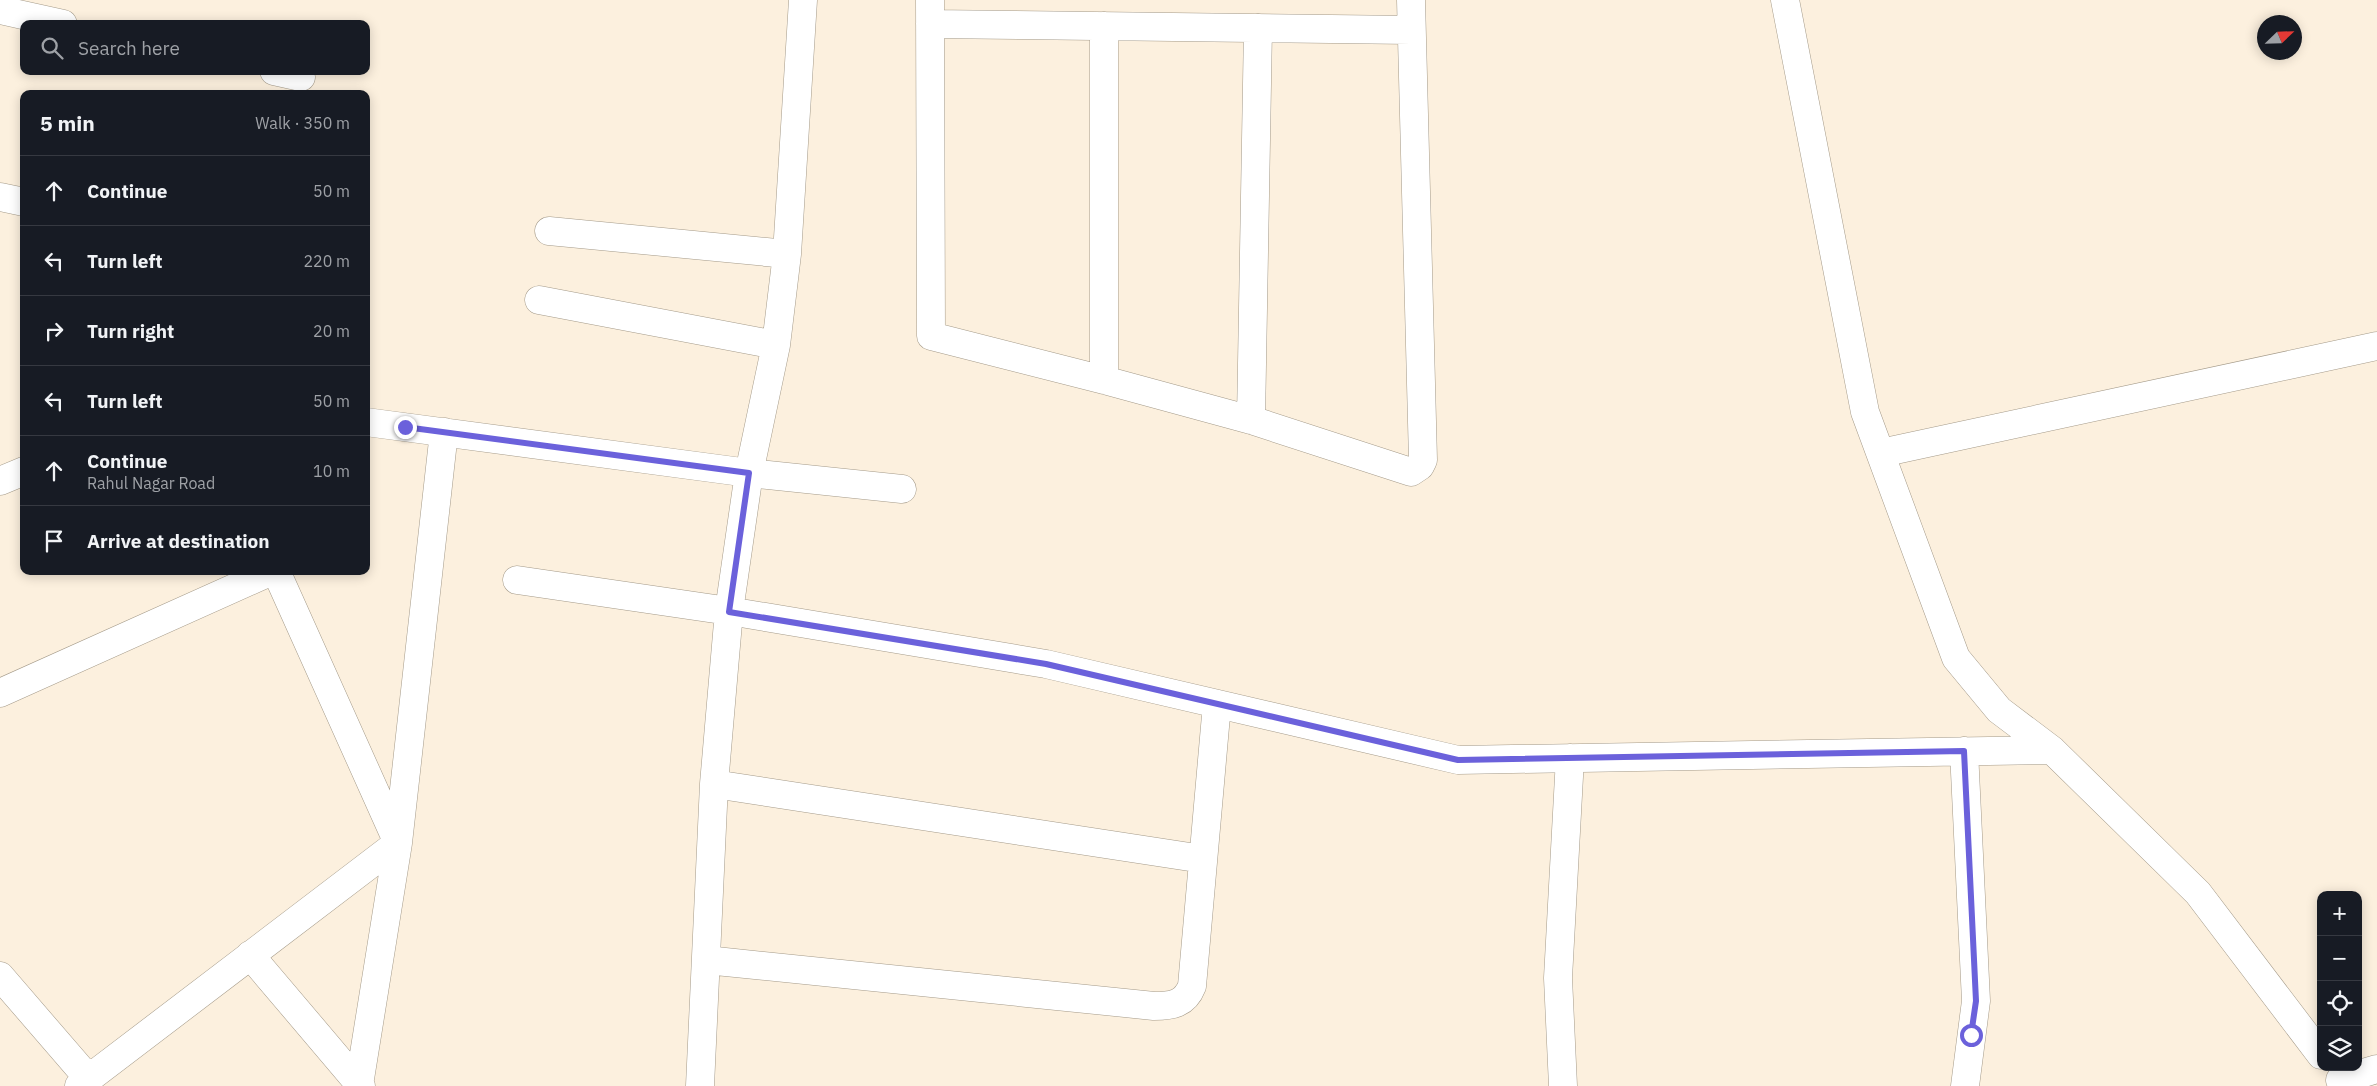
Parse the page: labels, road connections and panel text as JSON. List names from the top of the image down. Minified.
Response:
{"north":"top right","page":{"search":"Search here","heading":["5 min","Walk · 350 m"],"list":[["Continue","50 m"],["Turn left","220 m"],["Turn right","20 m"],["Turn left","50 m"],["Continue","Rahul Nagar Road","10 m"],"Arrive at destination"],"map_buttons":["+","−"]}}
